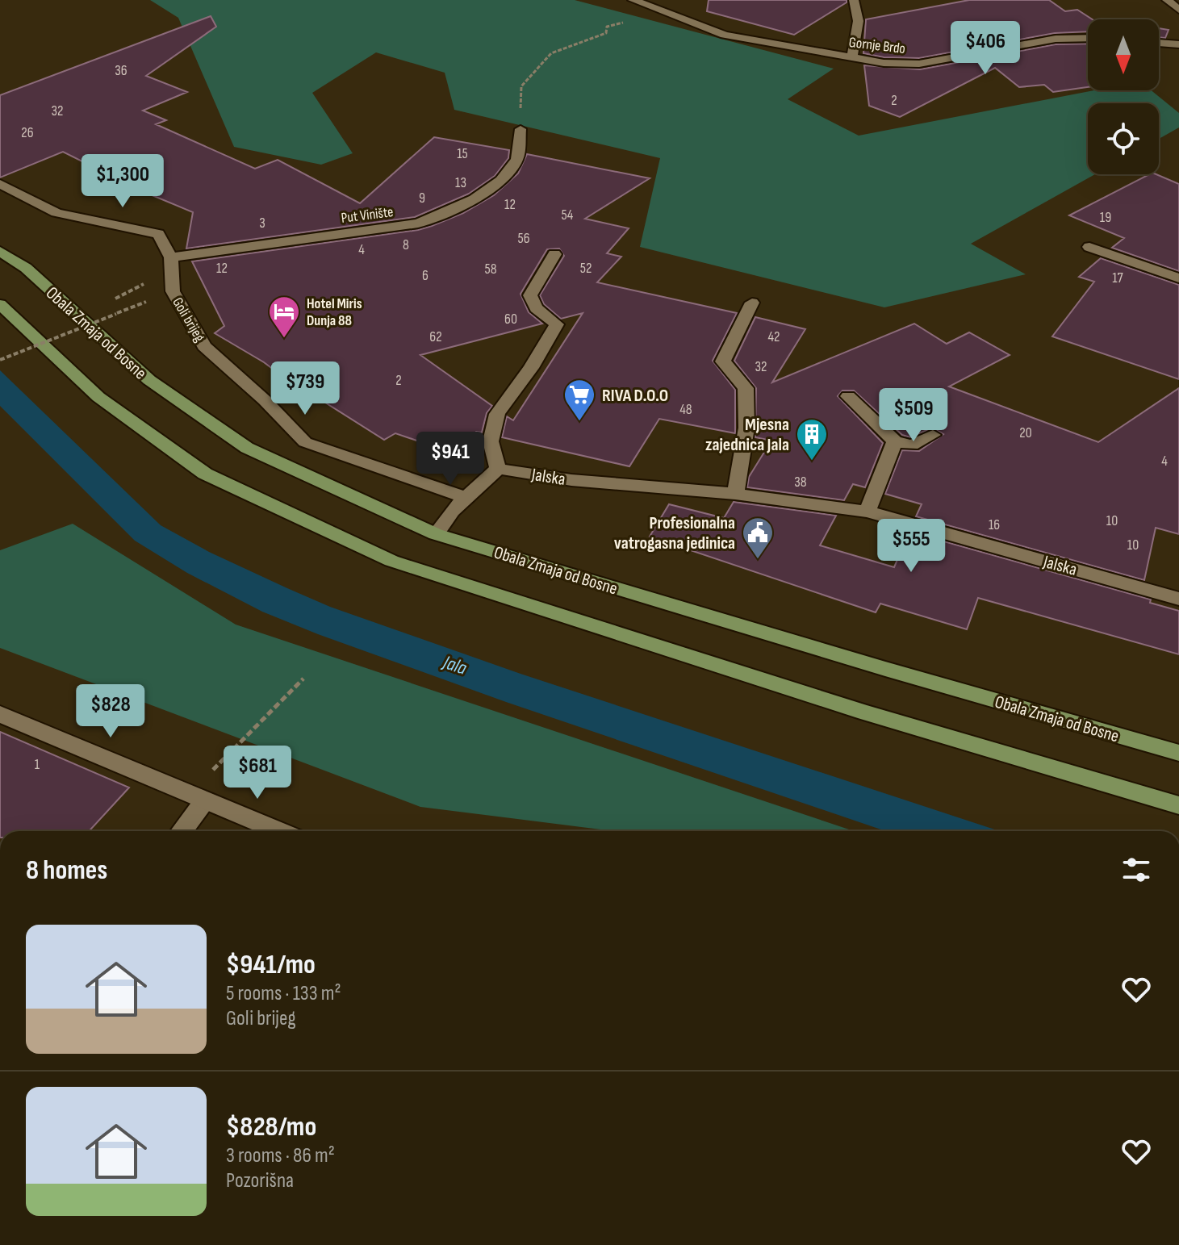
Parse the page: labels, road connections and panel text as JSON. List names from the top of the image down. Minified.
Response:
{"streets":{"main road":["Obala Zmaja od Bosne"],"street":["Gornje Brdo","Put Vinište","Goli brijeg","Jalska"]},"crossings":[["Put Vinište","Goli brijeg"]],"water":["Jala"],"places":{"hotel":["Hotel Miris Dunja 88"],"supermarket":["RIVA D.O.O"],"building":["Mjesna zajednica Jala"],"public building":["Profesionalna vatrogasna jedinica"]},"house_numbers":["36","2","32","26","15","13","9","12","54","19","3","56","8","4","12","52","58","6","17","60","62","42","32","2","48","20","4","38","10","16","10","1"],"north":"bottom","page":{"price":["$406","$1,300","$739","$509","$941","$555","$828","$681"],"heading":"8 homes","list":[{"name":"$941/mo","note":"5 rooms · 133 m² · Goli brijeg"},{"name":"$828/mo","note":"3 rooms · 86 m² · Pozorišna"}]}}
